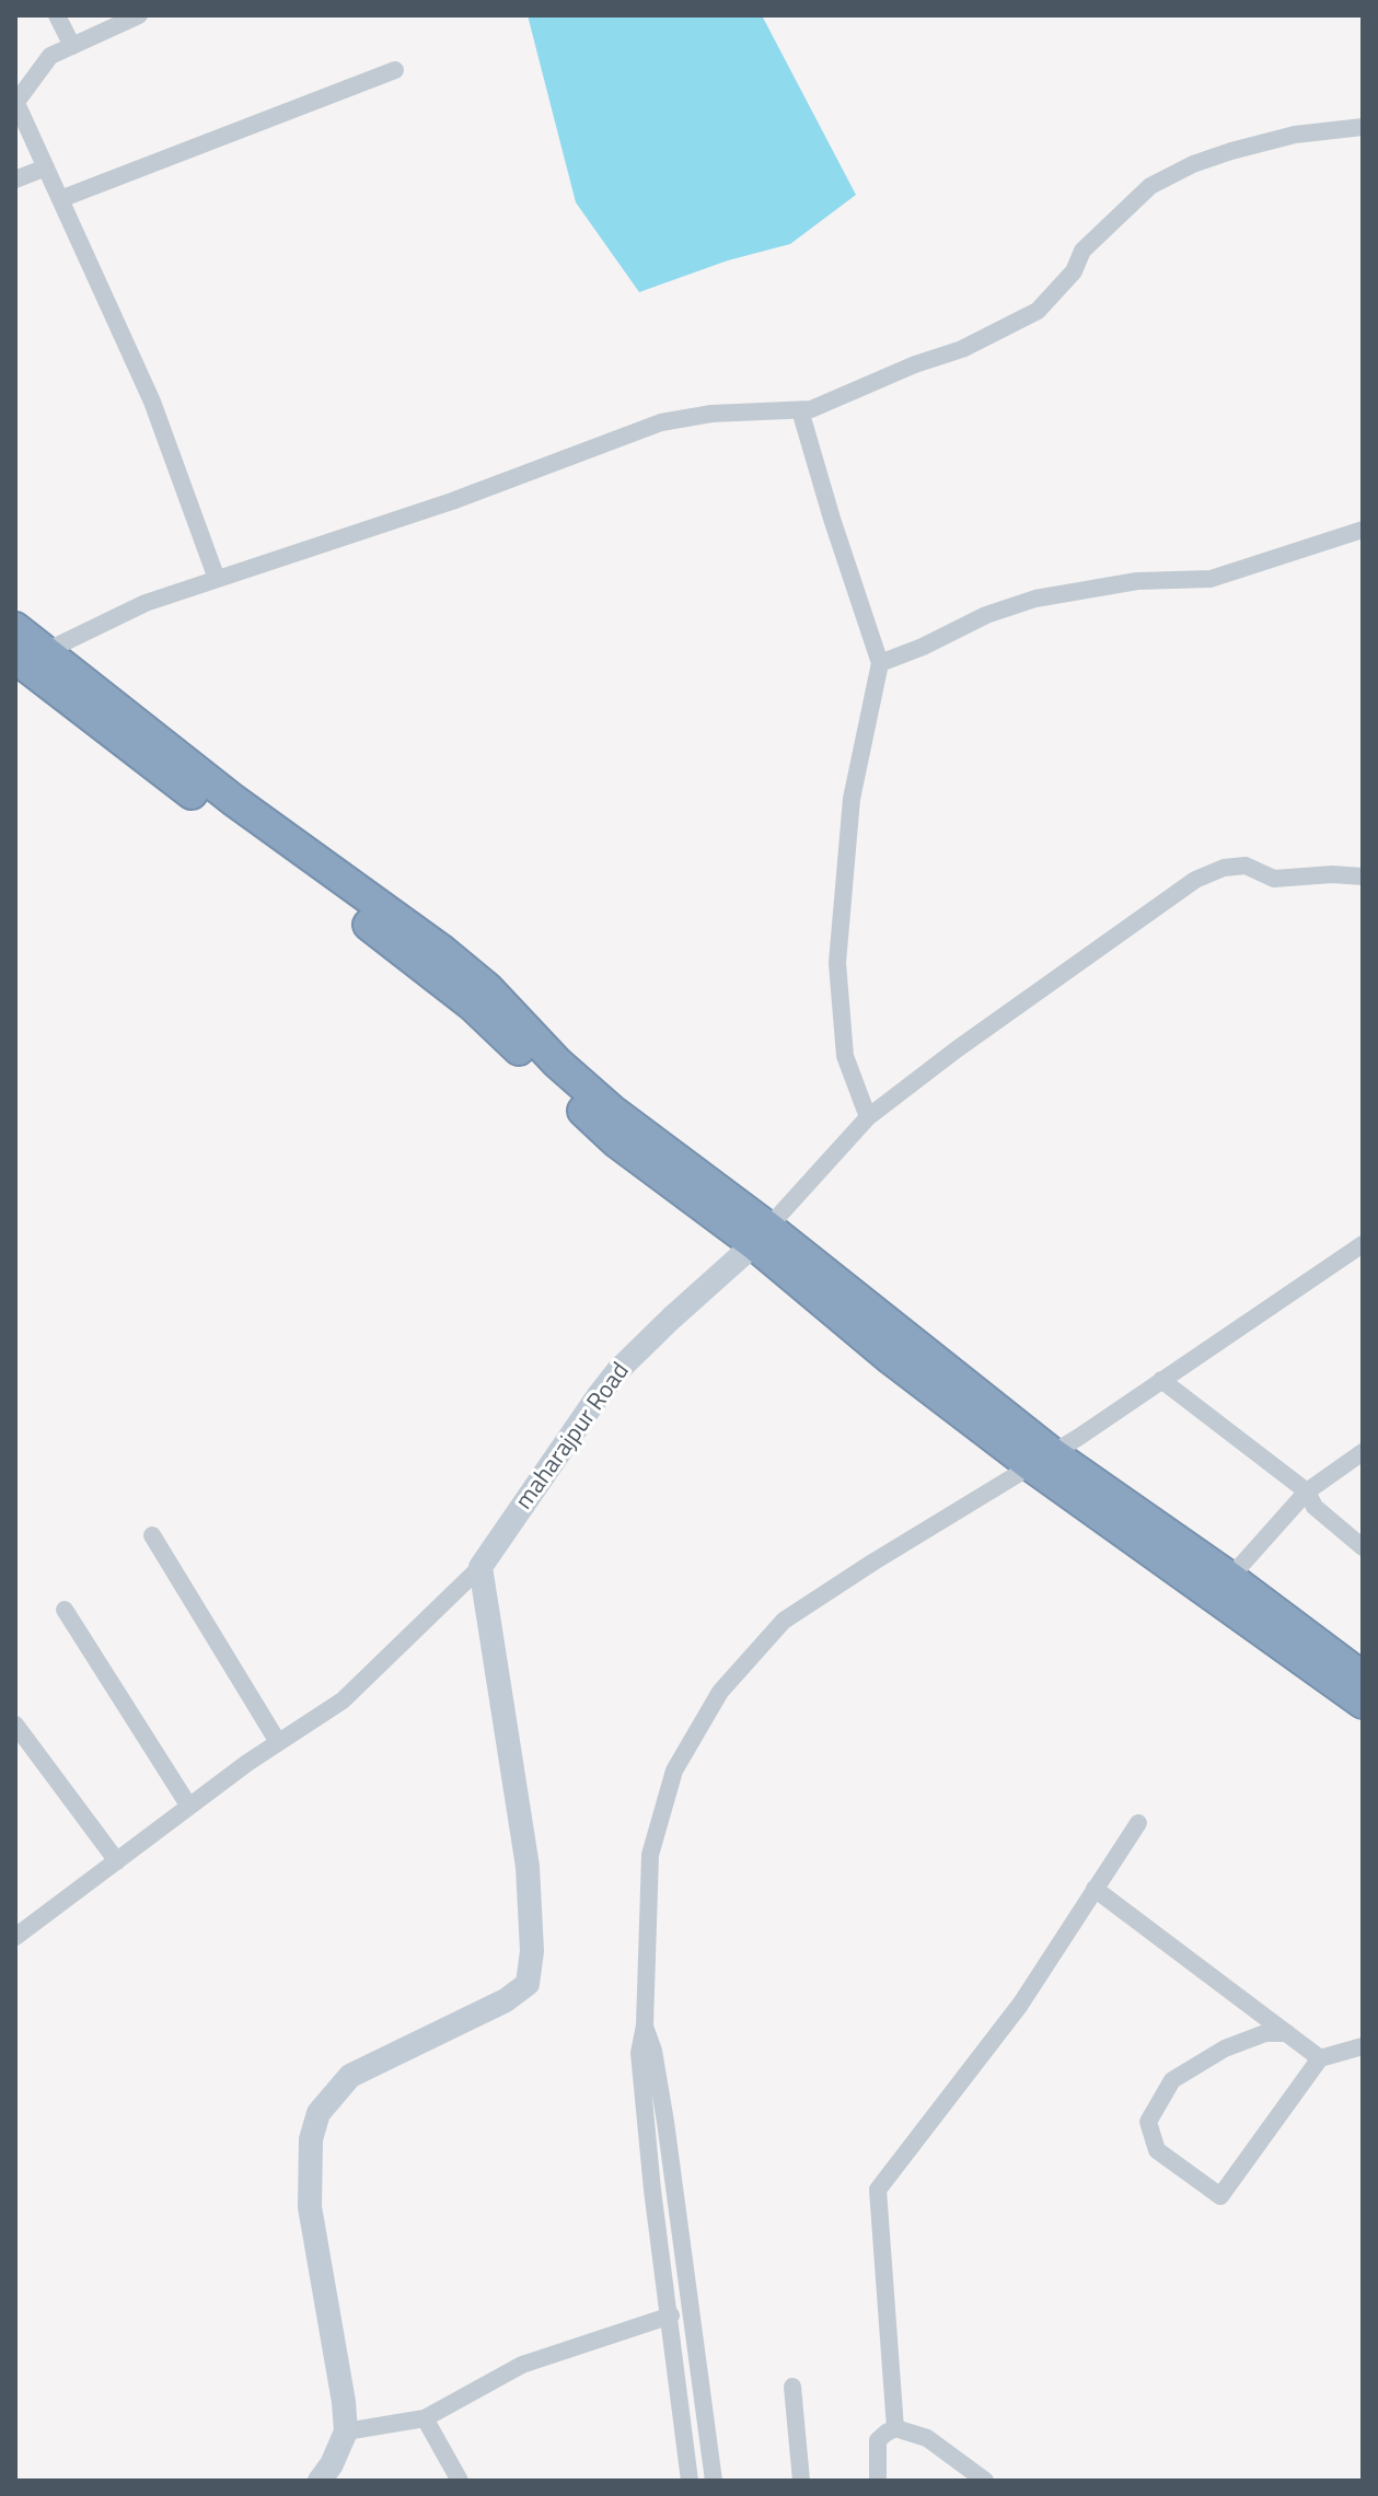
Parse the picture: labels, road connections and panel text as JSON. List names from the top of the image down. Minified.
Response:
{"streets":{"street":["maharajpur Road"]}}
